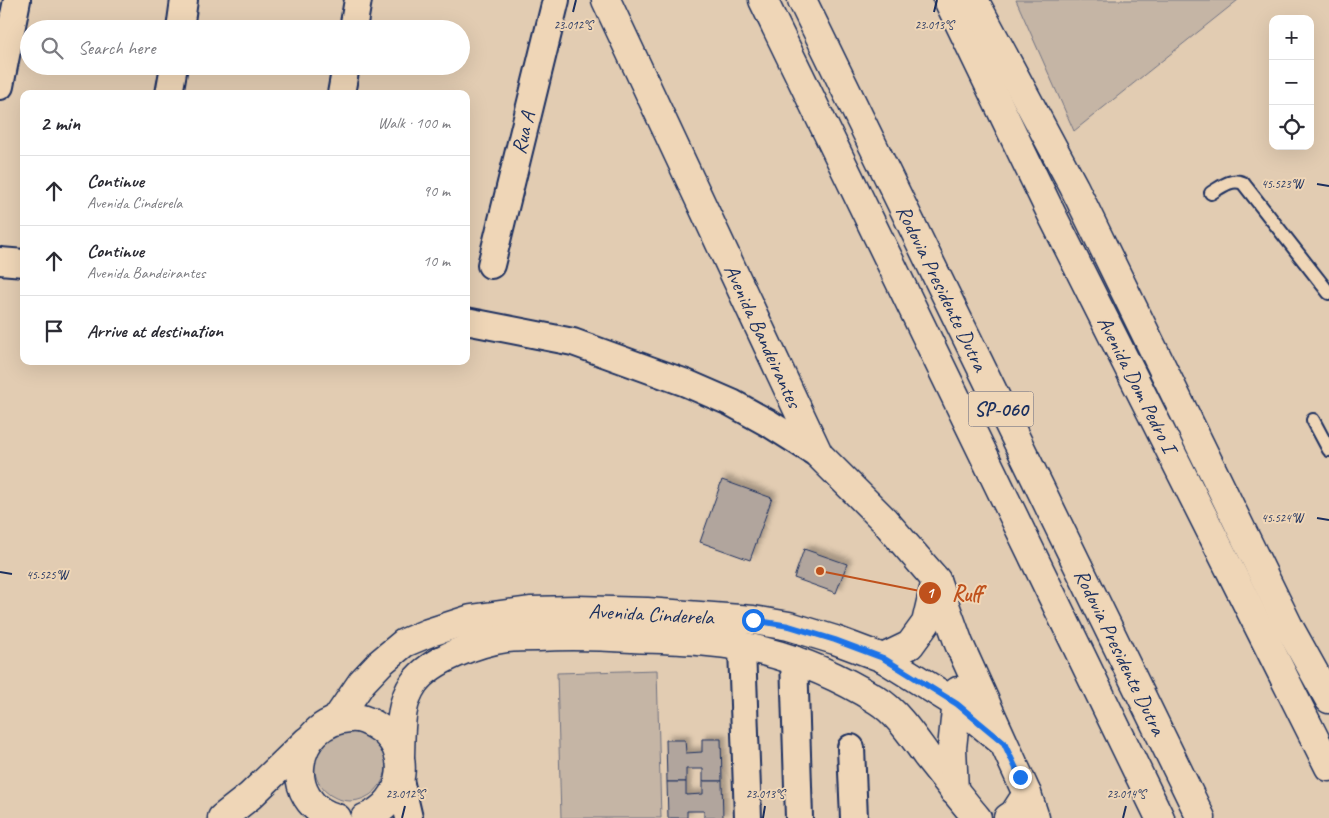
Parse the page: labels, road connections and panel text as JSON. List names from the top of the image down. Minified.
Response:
{"streets":{"main road":["Rodovia Presidente Dutra","Avenida Bandeirantes","Avenida Dom Pedro I","SP-060","Avenida Cinderela"],"street":["Rua A"]},"crossings":[["Avenida Bandeirantes","Avenida Cinderela"]],"places":["Ruff"],"page":{"map_buttons":["+","−"],"search":"Search here","heading":["2 min","Walk · 100 m"],"list":[["Continue","Avenida Cinderela","90 m"],["Continue","Avenida Bandeirantes","10 m"],"Arrive at destination"]},"coordinates":["23.012°S","23.013°S","45.523°W","45.524°W","45.525°W","23.014°S"]}
